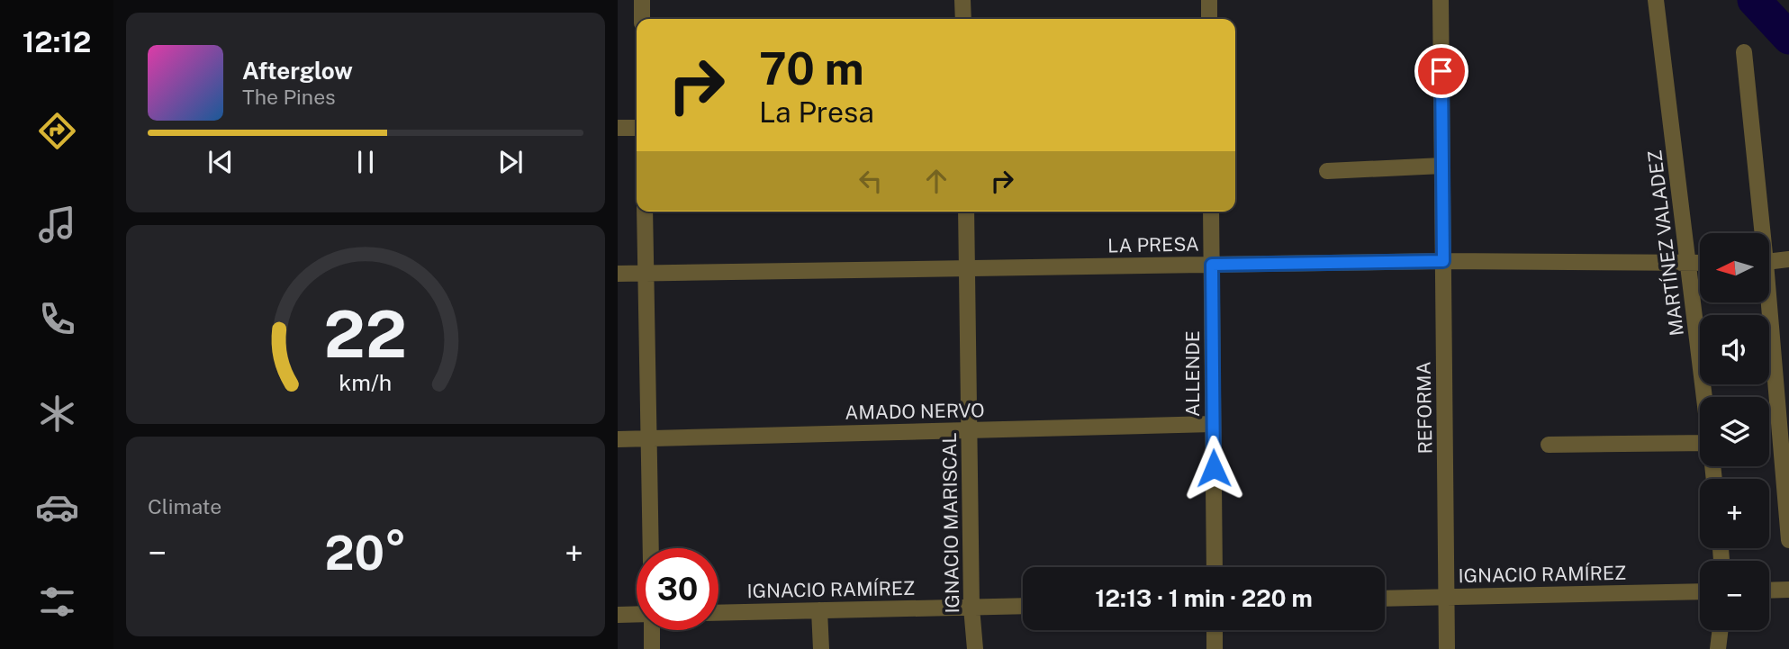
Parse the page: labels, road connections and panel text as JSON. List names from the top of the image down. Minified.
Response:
{"streets":{"street":["MARTÍNEZ VALADEZ","LA PRESA","ALLENDE","REFORMA","AMADO NERVO","IGNACIO MARISCAL","IGNACIO RAMÍREZ"]},"crossings":[["MARTÍNEZ VALADEZ","LA PRESA"],["LA PRESA","ALLENDE"],["LA PRESA","REFORMA"],["LA PRESA","IGNACIO MARISCAL"],["ALLENDE","AMADO NERVO"],["REFORMA","IGNACIO RAMÍREZ"],["AMADO NERVO","IGNACIO MARISCAL"],["IGNACIO MARISCAL","IGNACIO RAMÍREZ"]],"north":"left","page":{"tabs":"12:12","turn":["70 m","La Presa"],"song":["Afterglow","The Pines"],"map_buttons":["+","−"],"tile":"Climate","heat":["−","20°","+"],"limit":"30","trip":"12:13 · 1 min · 220 m","gauge":["22","km/h"]}}
